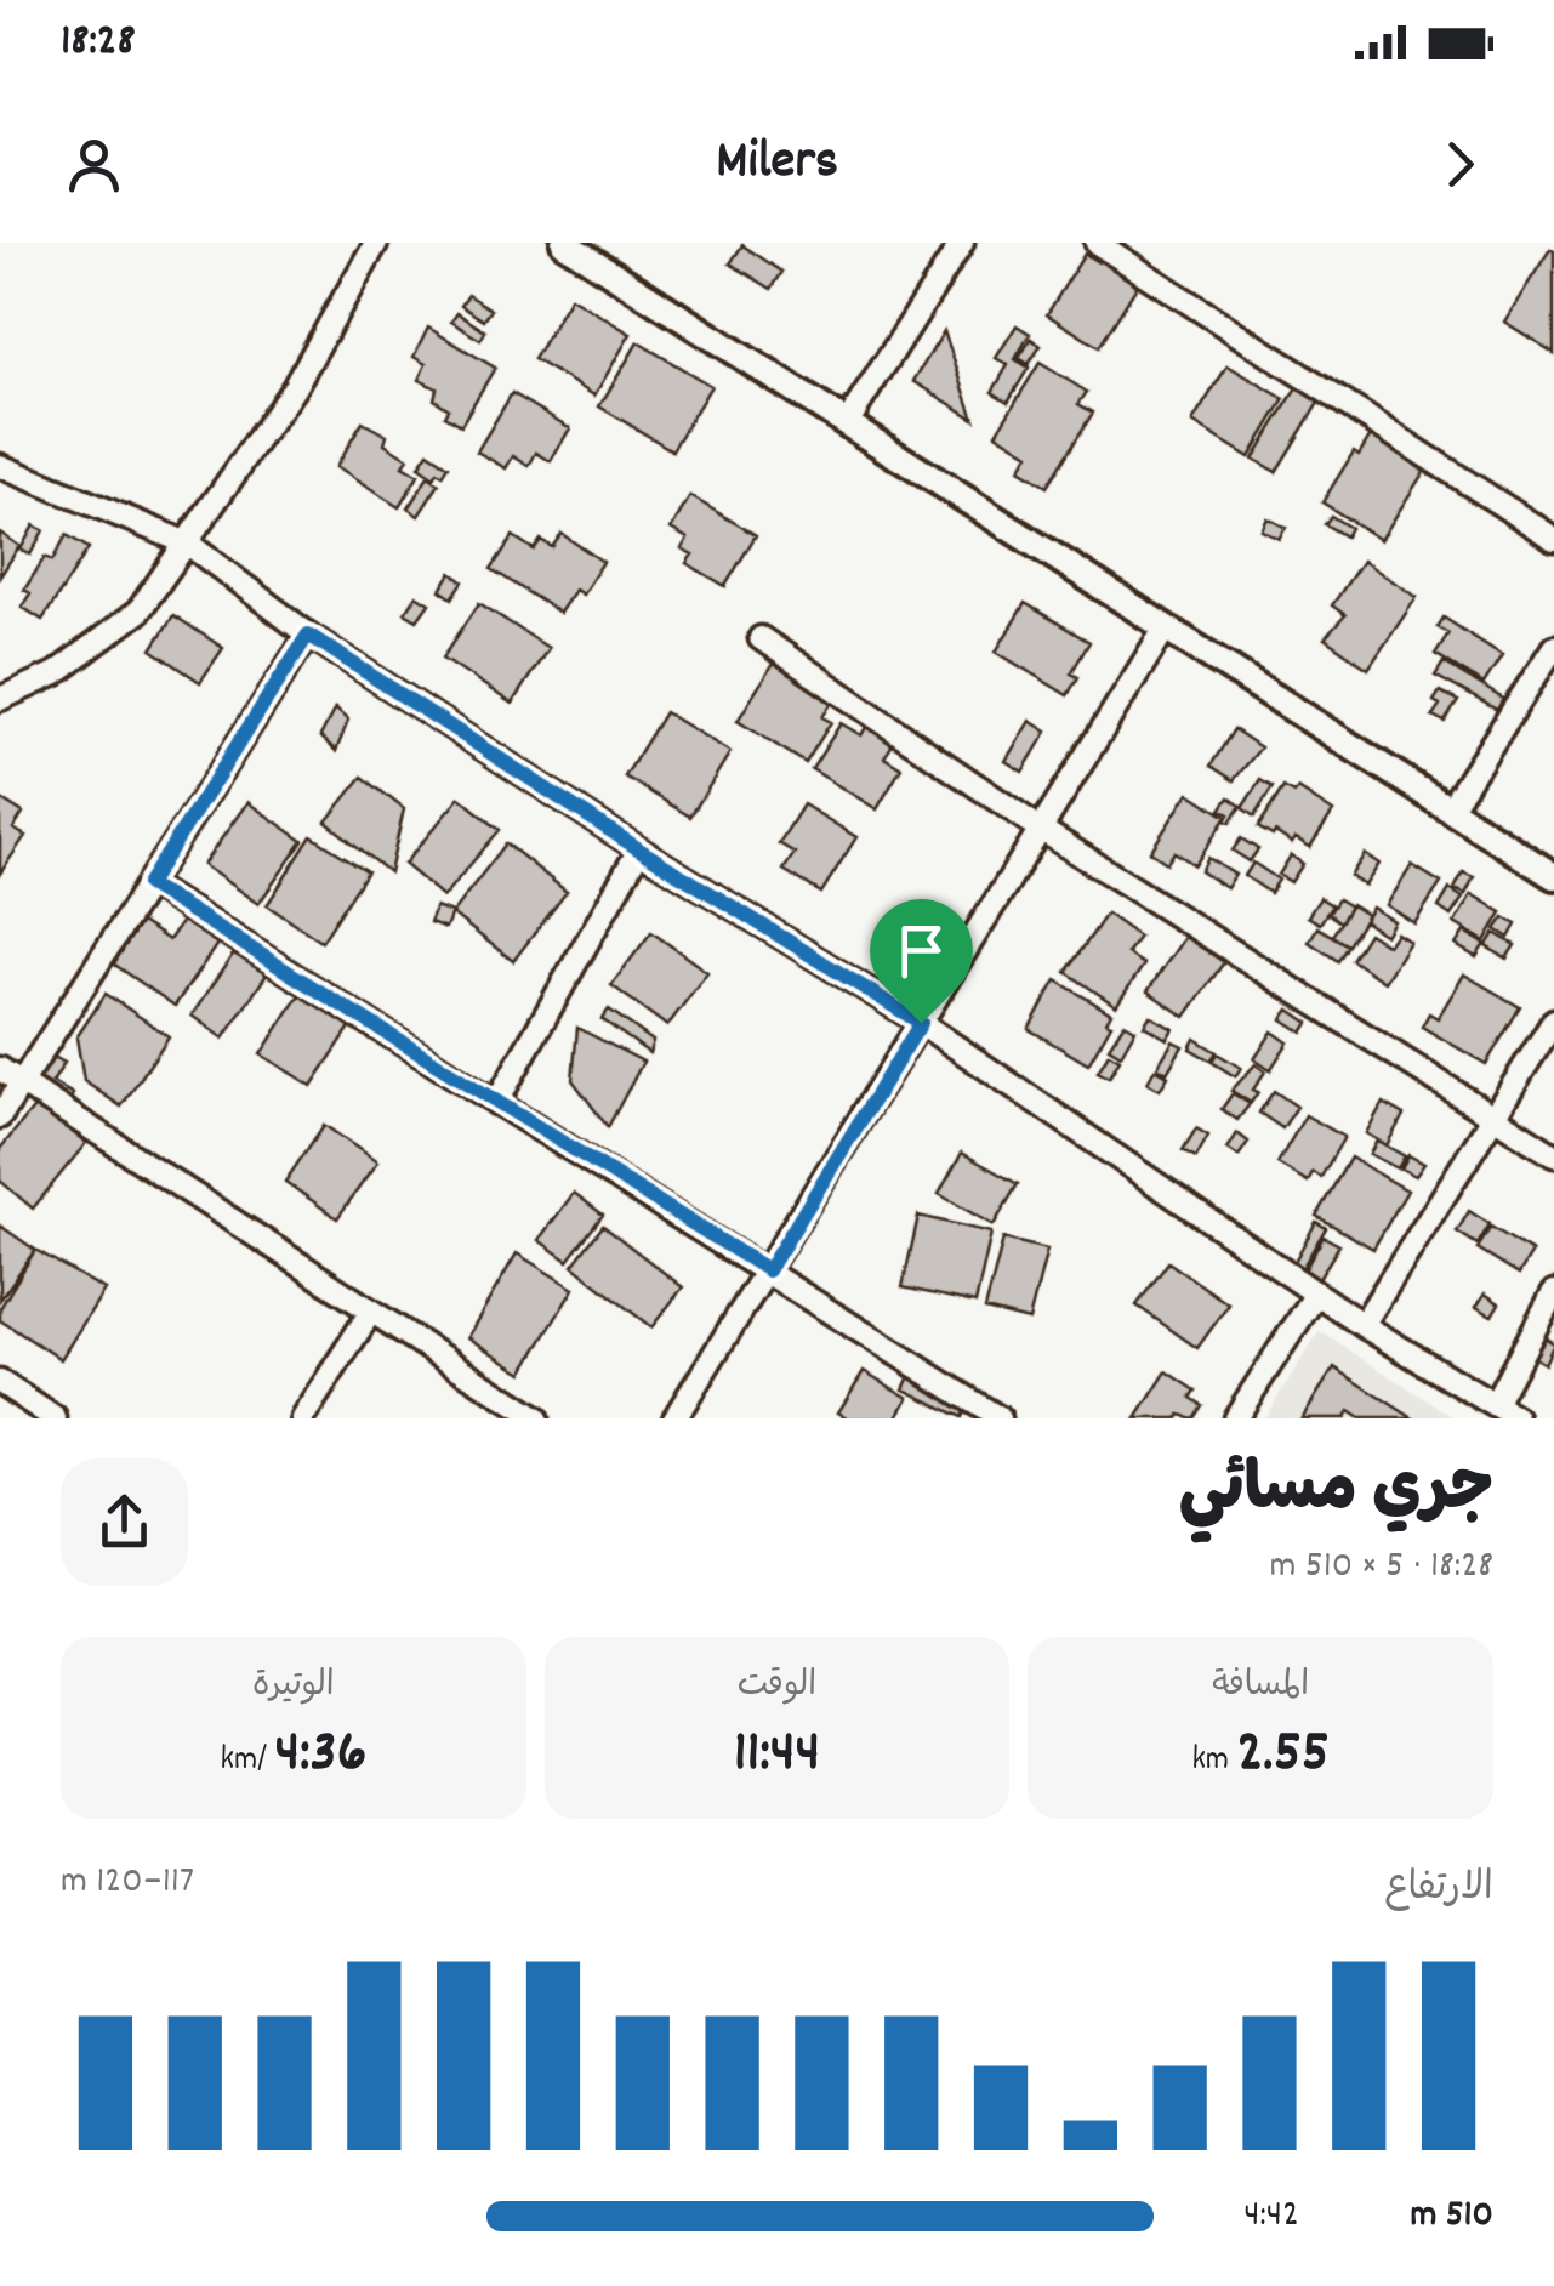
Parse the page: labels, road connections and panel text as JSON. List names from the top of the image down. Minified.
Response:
{"page":{"status":"18:28","header":"Milers","heading":["جري مسائي","18:28 · 5 × 510 m"],"stats":[["المسافة","2.55 km"],["الوقت","11:44"],["الوتيرة","4:36 /km"]],"chart":["الارتفاع","117–120 m"],"list":[{"name":"510 m","note":"4:42"}]}}
